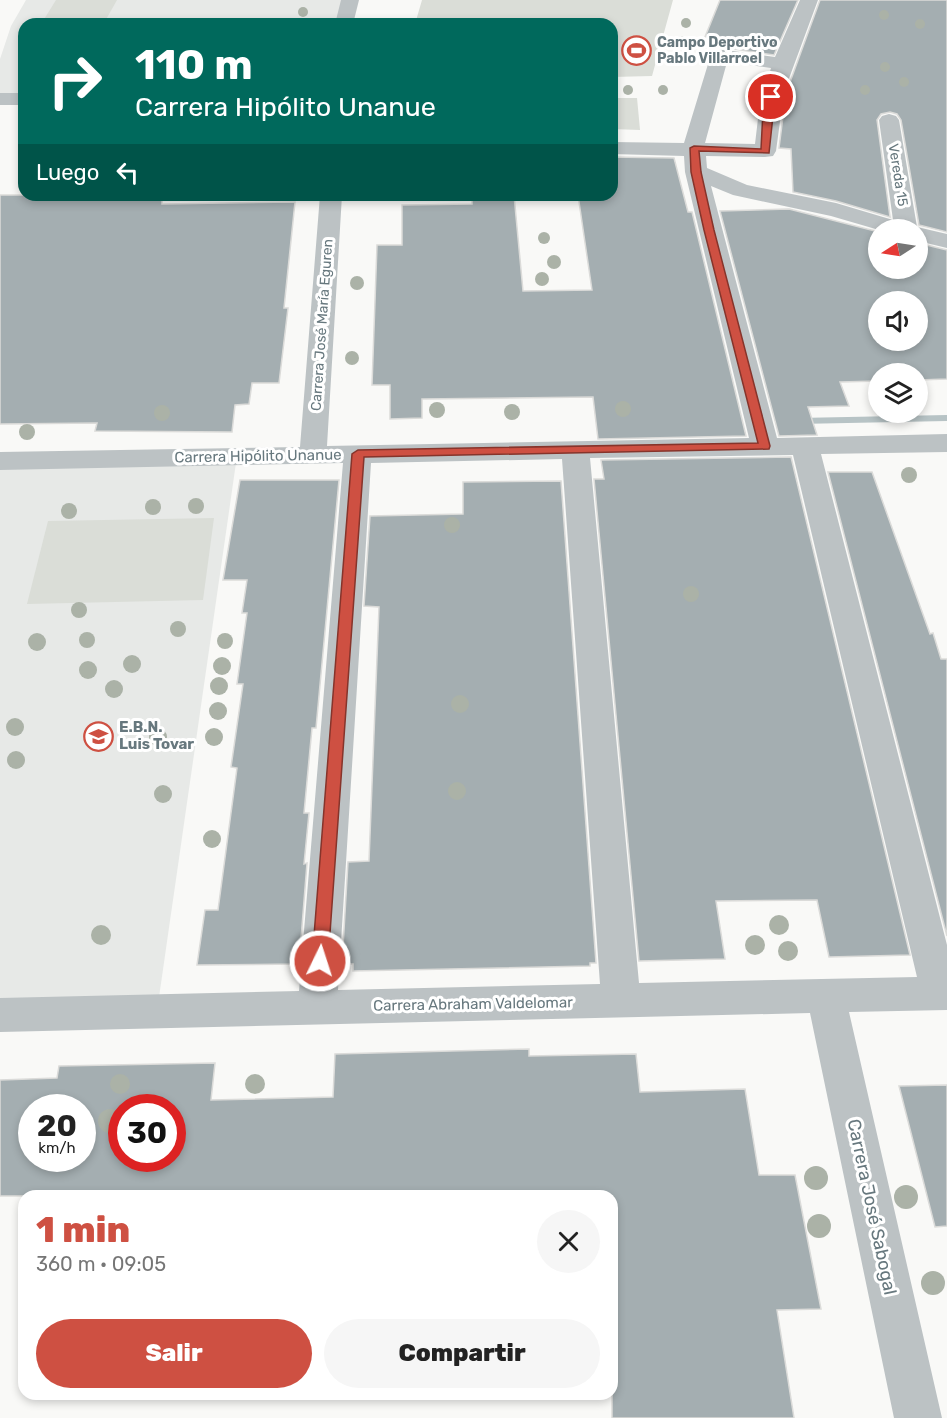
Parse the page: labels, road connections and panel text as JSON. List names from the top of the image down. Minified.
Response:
{"streets":{"street":["Vereda 15","Carrera José María Eguren","Carrera Hipólito Unanue","Carrera Abraham Valdelomar","Carrera José Sabogal"]},"crossings":[["Carrera José María Eguren","Carrera Hipólito Unanue"],["Carrera Abraham Valdelomar","Carrera José Sabogal"]],"places":{"sports":["Campo Deportivo Pablo Villarroel"],"school or university":["E.B.N. Luis Tovar"]},"north":"left","page":{"turn":["110 m","Carrera Hipólito Unanue"],"then":"Luego","speed":"20 km/h","limit":"30","heading":["1 min","360 m · 09:05"],"buttons":["Salir","Compartir"]}}
